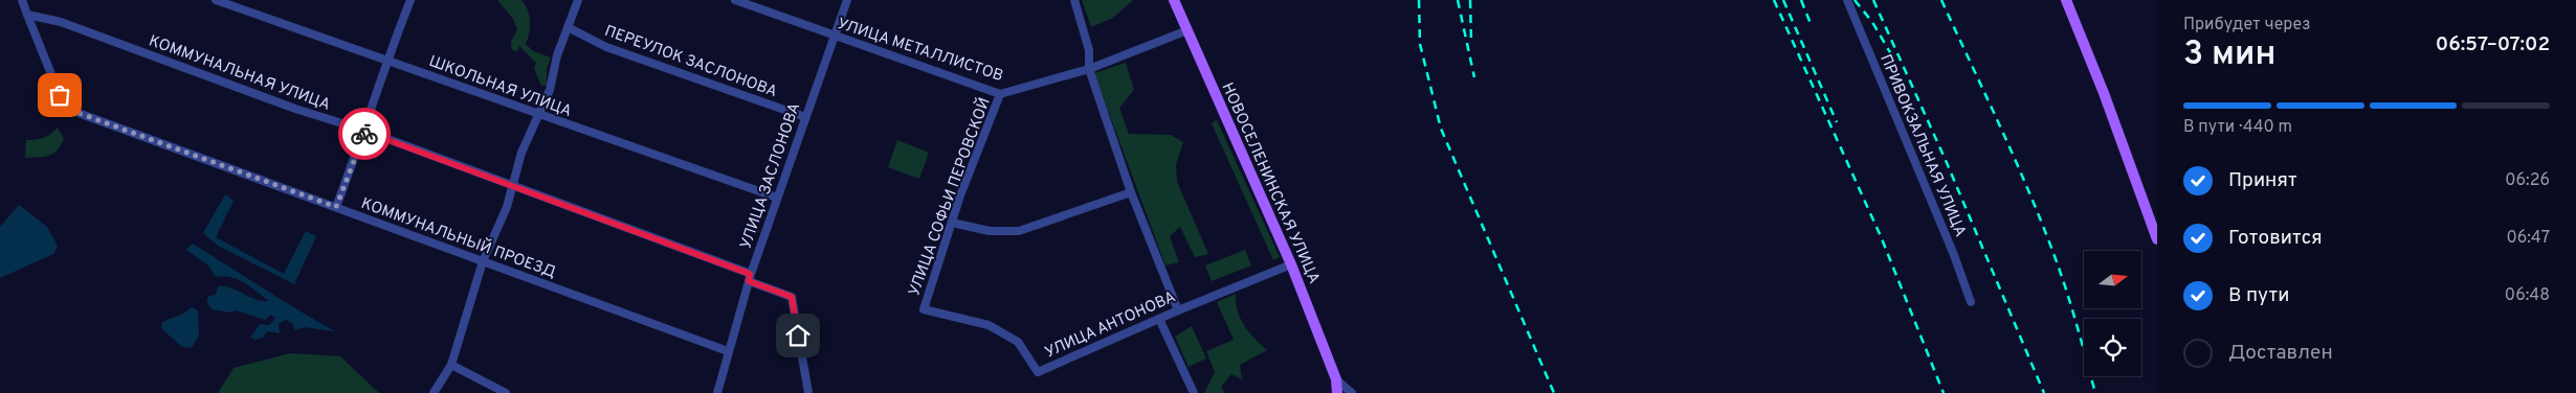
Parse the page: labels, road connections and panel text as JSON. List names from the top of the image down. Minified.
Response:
{"streets":{"main road":["НОВОСЕЛЕНИНСКАЯ УЛИЦА"],"street":["УЛИЦА МЕТАЛЛИСТОВ","ПЕРЕУЛОК ЗАСЛОНОВА","КОММУНАЛЬНАЯ УЛИЦА","ШКОЛЬНАЯ УЛИЦА","ПРИВОКЗАЛЬНАЯ УЛИЦА","УЛИЦА ЗАСЛОНОВА","УЛИЦА СОФЬИ ПЕРОВСКОЙ","КОММУНАЛЬНЫЙ ПРОЕЗД","УЛИЦА АНТОНОВА"]},"crossings":[["УЛИЦА МЕТАЛЛИСТОВ","УЛИЦА ЗАСЛОНОВА"],["УЛИЦА МЕТАЛЛИСТОВ","НОВОСЕЛЕНИНСКАЯ УЛИЦА"],["УЛИЦА МЕТАЛЛИСТОВ","УЛИЦА СОФЬИ ПЕРОВСКОЙ"],["ПЕРЕУЛОК ЗАСЛОНОВА","УЛИЦА ЗАСЛОНОВА"],["КОММУНАЛЬНАЯ УЛИЦА","УЛИЦА ЗАСЛОНОВА"],["КОММУНАЛЬНАЯ УЛИЦА","КОММУНАЛЬНЫЙ ПРОЕЗД"],["ШКОЛЬНАЯ УЛИЦА","УЛИЦА ЗАСЛОНОВА"],["УЛИЦА ЗАСЛОНОВА","КОММУНАЛЬНЫЙ ПРОЕЗД"],["НОВОСЕЛЕНИНСКАЯ УЛИЦА","УЛИЦА АНТОНОВА"],["УЛИЦА СОФЬИ ПЕРОВСКОЙ","УЛИЦА АНТОНОВА"]],"north":"right","page":{"heading":["3 мин","Прибудет через","06:57–07:02"],"bar":"В пути · 440 m","list":[["Принят","06:26"],["Готовится","06:47"],["В пути","06:48"],"Доставлен"]}}
